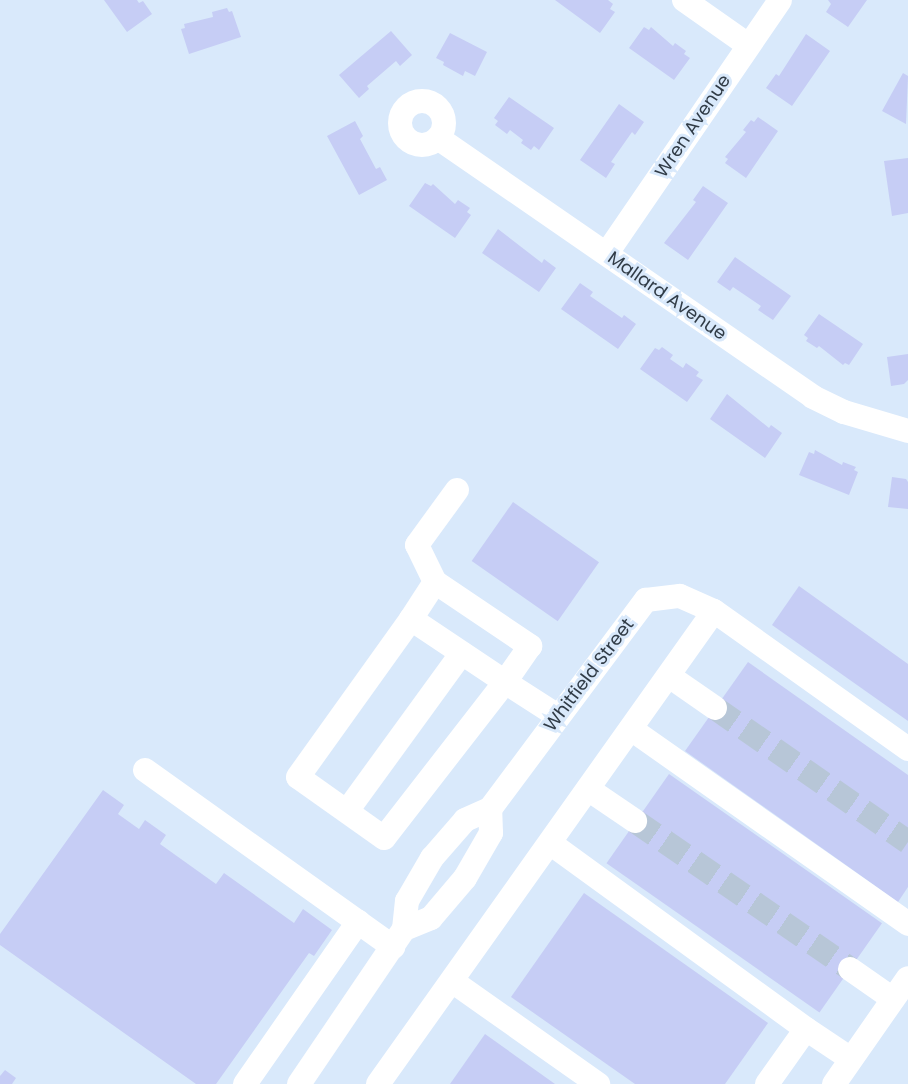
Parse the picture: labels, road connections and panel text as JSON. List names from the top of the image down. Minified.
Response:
{"streets":{"street":["Wren Avenue","Mallard Avenue","Whitfield Street"]},"crossings":[["Wren Avenue","Mallard Avenue"]]}
